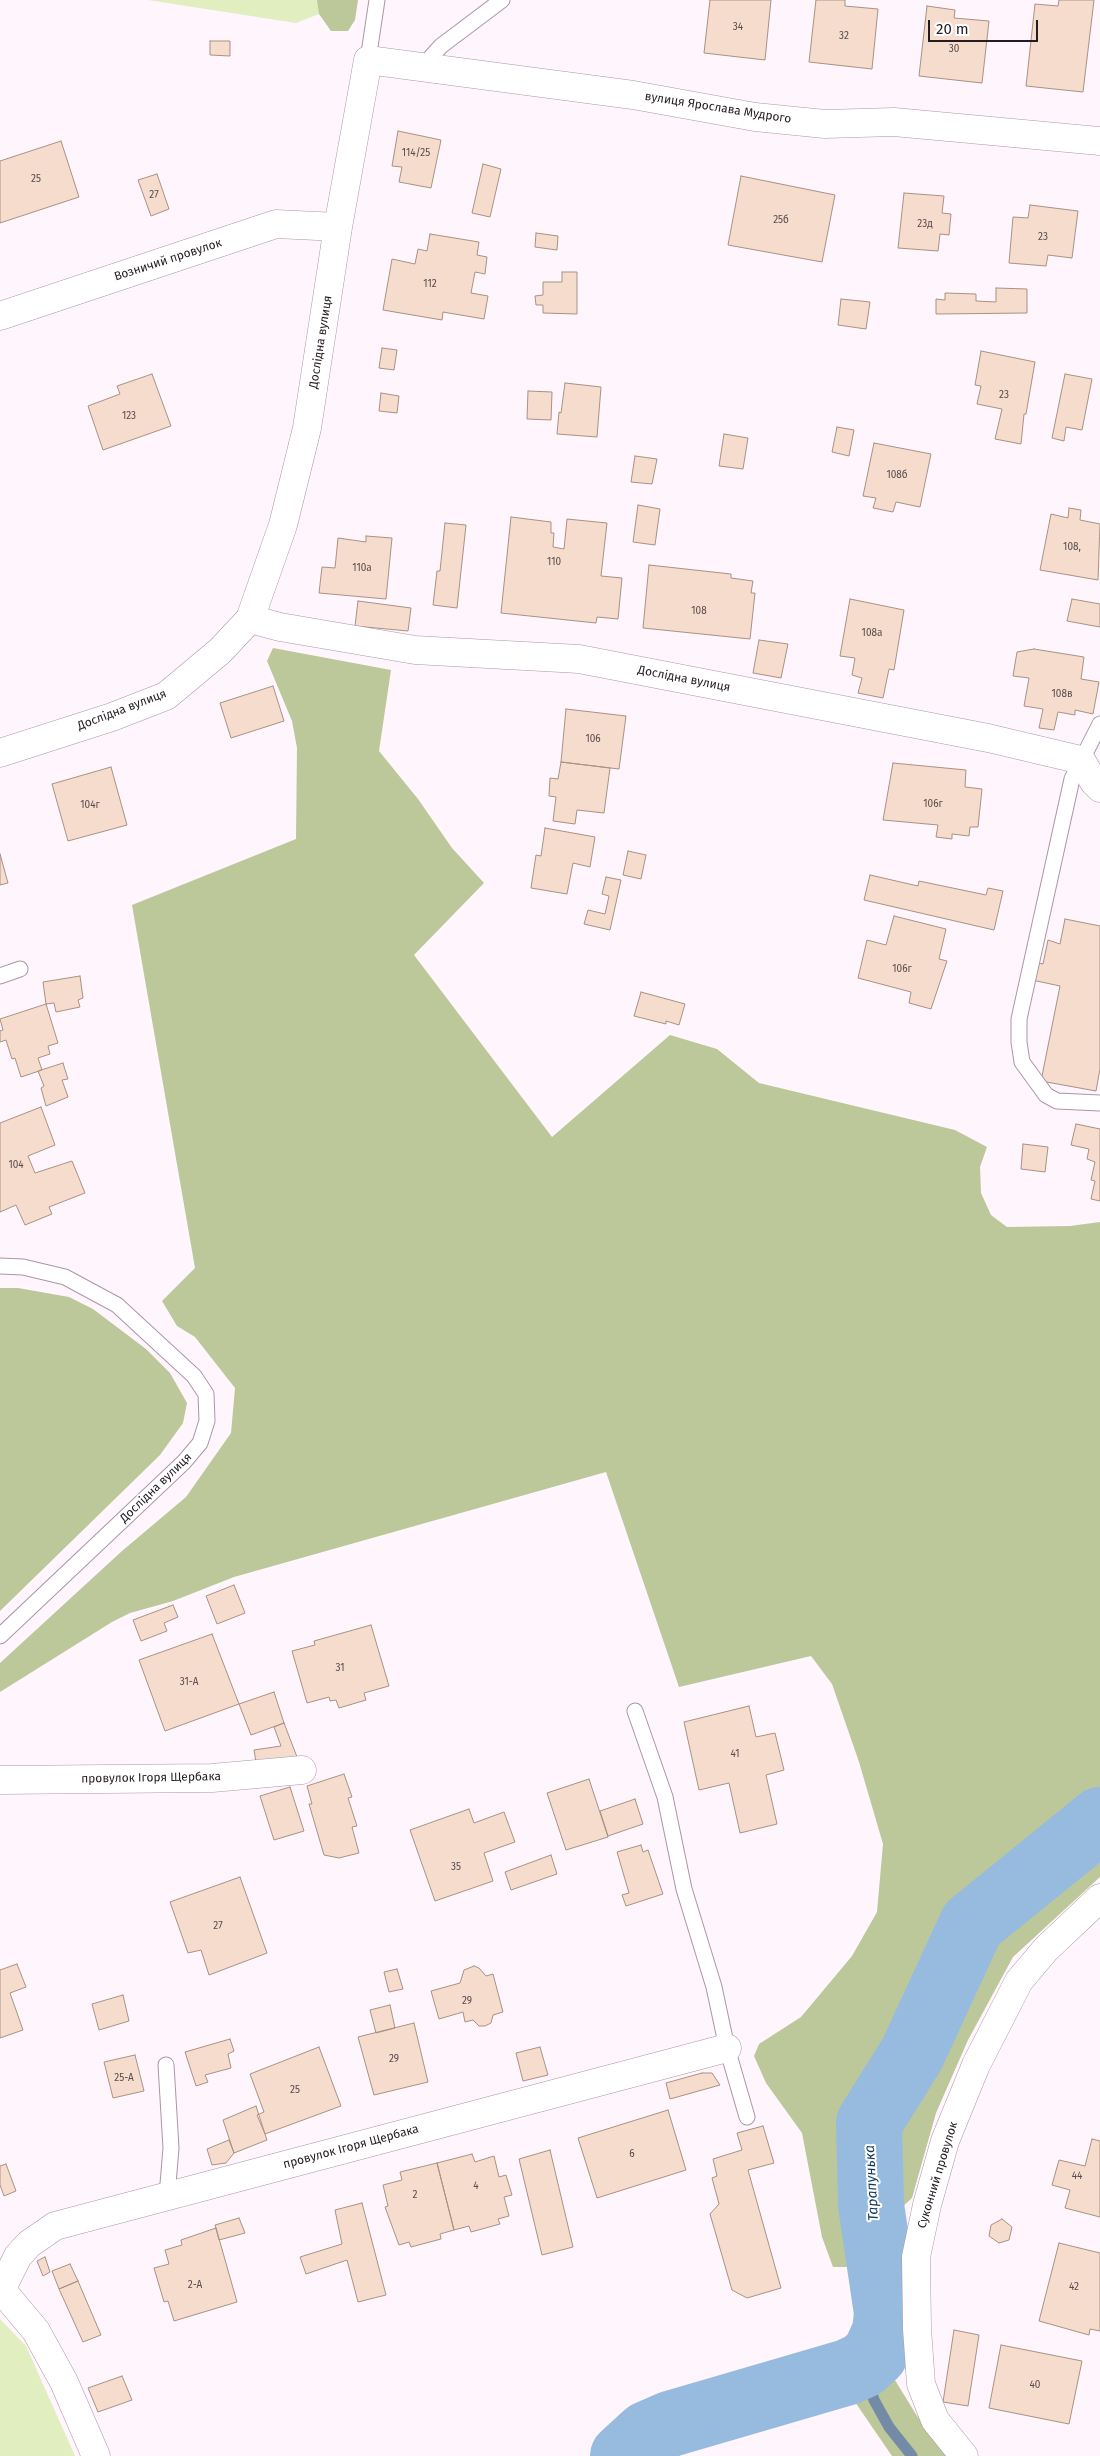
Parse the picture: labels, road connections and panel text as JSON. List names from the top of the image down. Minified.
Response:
{"streets":{"street":["вулиця Ярослава Мудрого","Возничий провулок","Дослідна вулиця","провулок Ігоря Щербака","Суконний провулок"]},"crossings":[["вулиця Ярослава Мудрого","Дослідна вулиця"],["Возничий провулок","Дослідна вулиця"]],"water":["Тарапунька"],"house_numbers":["34","32","30","114/25","25","27","25б","23д","23","112","23","123","108б","108,","110","110а","108","108а","108в","106","106г","104г","106г","104","31","31-А","41","35","27","29","29","25-А","25","6","44","4","2","2-А","42","40"],"scale_bar":"20 m"}
